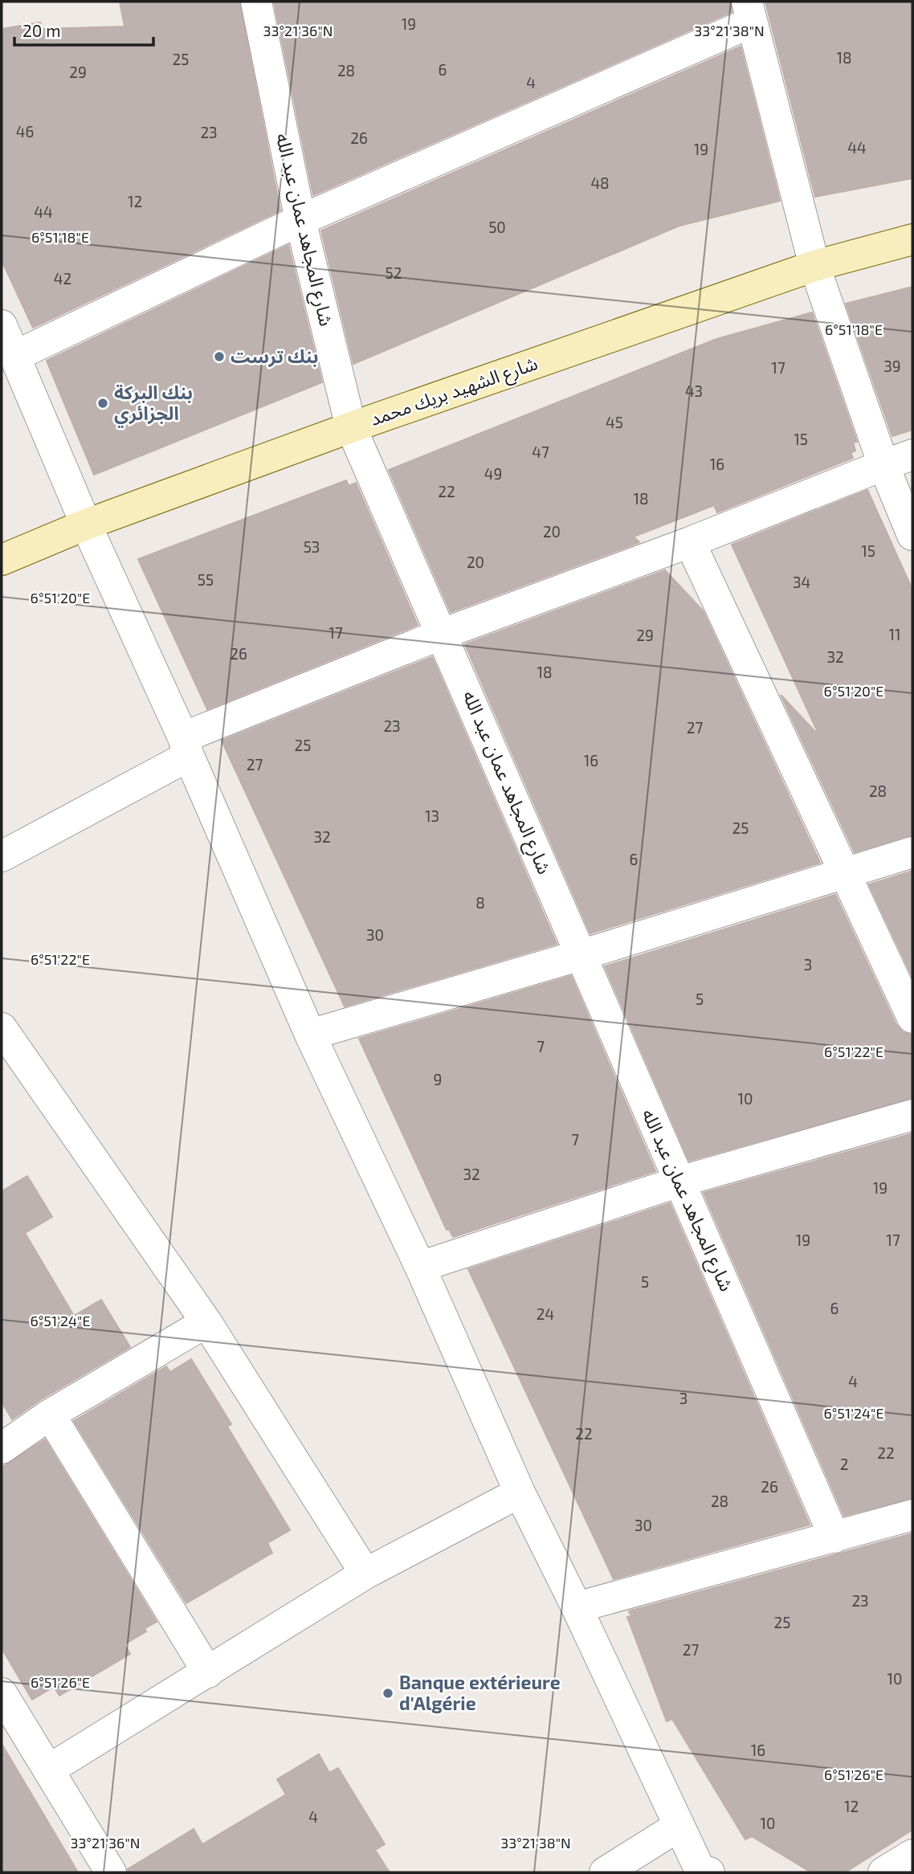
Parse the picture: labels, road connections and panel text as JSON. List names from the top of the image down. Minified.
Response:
{"streets":{"street":["شارع المجاهد عمان عبد الله","شارع الشهيد بريك محمد"]},"crossings":[["شارع المجاهد عمان عبد الله","شارع الشهيد بريك محمد"]],"places":["بنك ترست","بنك البركة الجزائري","Banque extérieure d'Algérie"],"house_numbers":["19","18","25","6","28","29","4","46","23","26","44","19","48","12","44","50","52","42","39","17","43","45","15","47","16","49","22","18","20","53","15","20","55","34","17","11","29","26","32","18","23","27","25","16","27","28","13","25","32","6","8","30","3","5","7","9","10","7","32","19","19","17","5","6","24","4","3","22","22","2","26","28","30","23","25","27","10","16","12","4","10"],"scale_bar":"20 m","coordinates":["33°21'36\"N","33°21'38\"N","6°51'18\"E","6°51'20\"E","6°51'22\"E","6°51'24\"E","6°51'26\"E"]}
